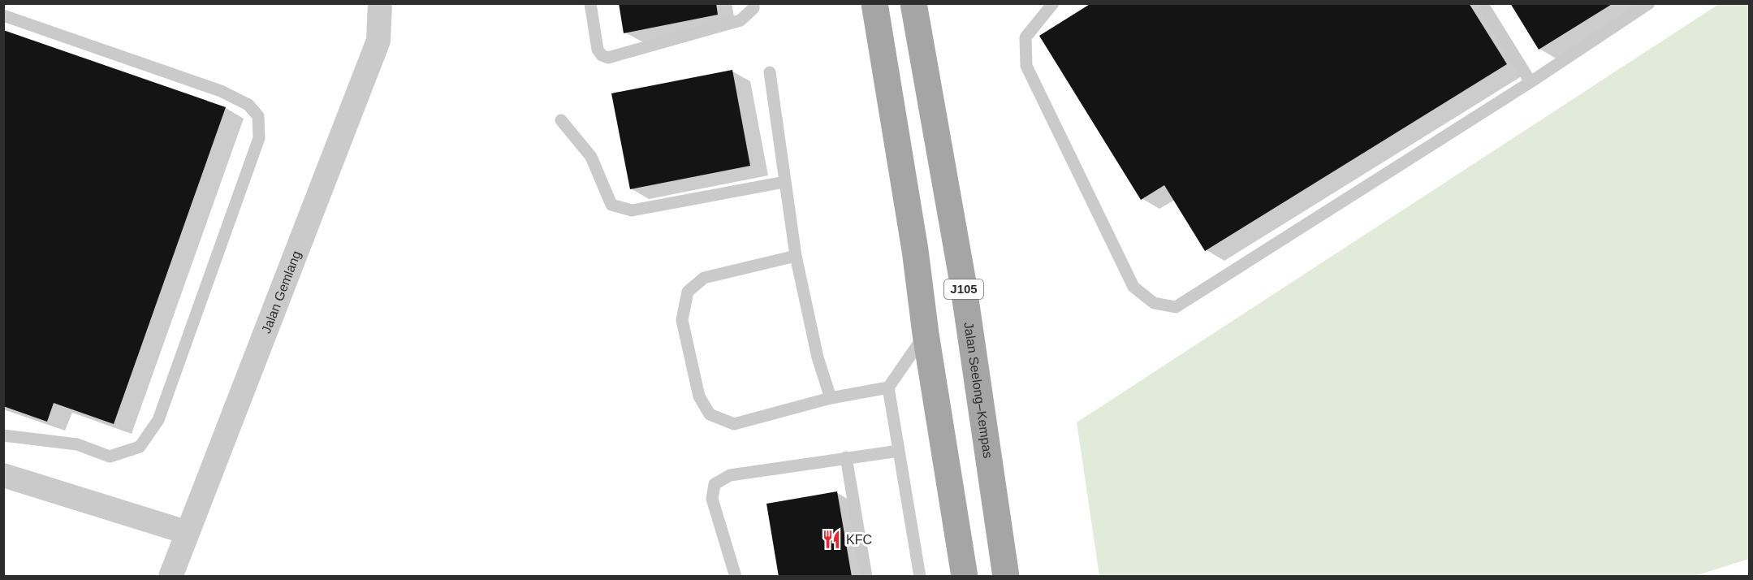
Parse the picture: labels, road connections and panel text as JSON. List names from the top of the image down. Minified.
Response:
{"streets":{"main road":["J105","Jalan Seelong–Kempas"],"street":["Jalan Gemlang"]},"places":{"restaurant":["KFC"]}}
